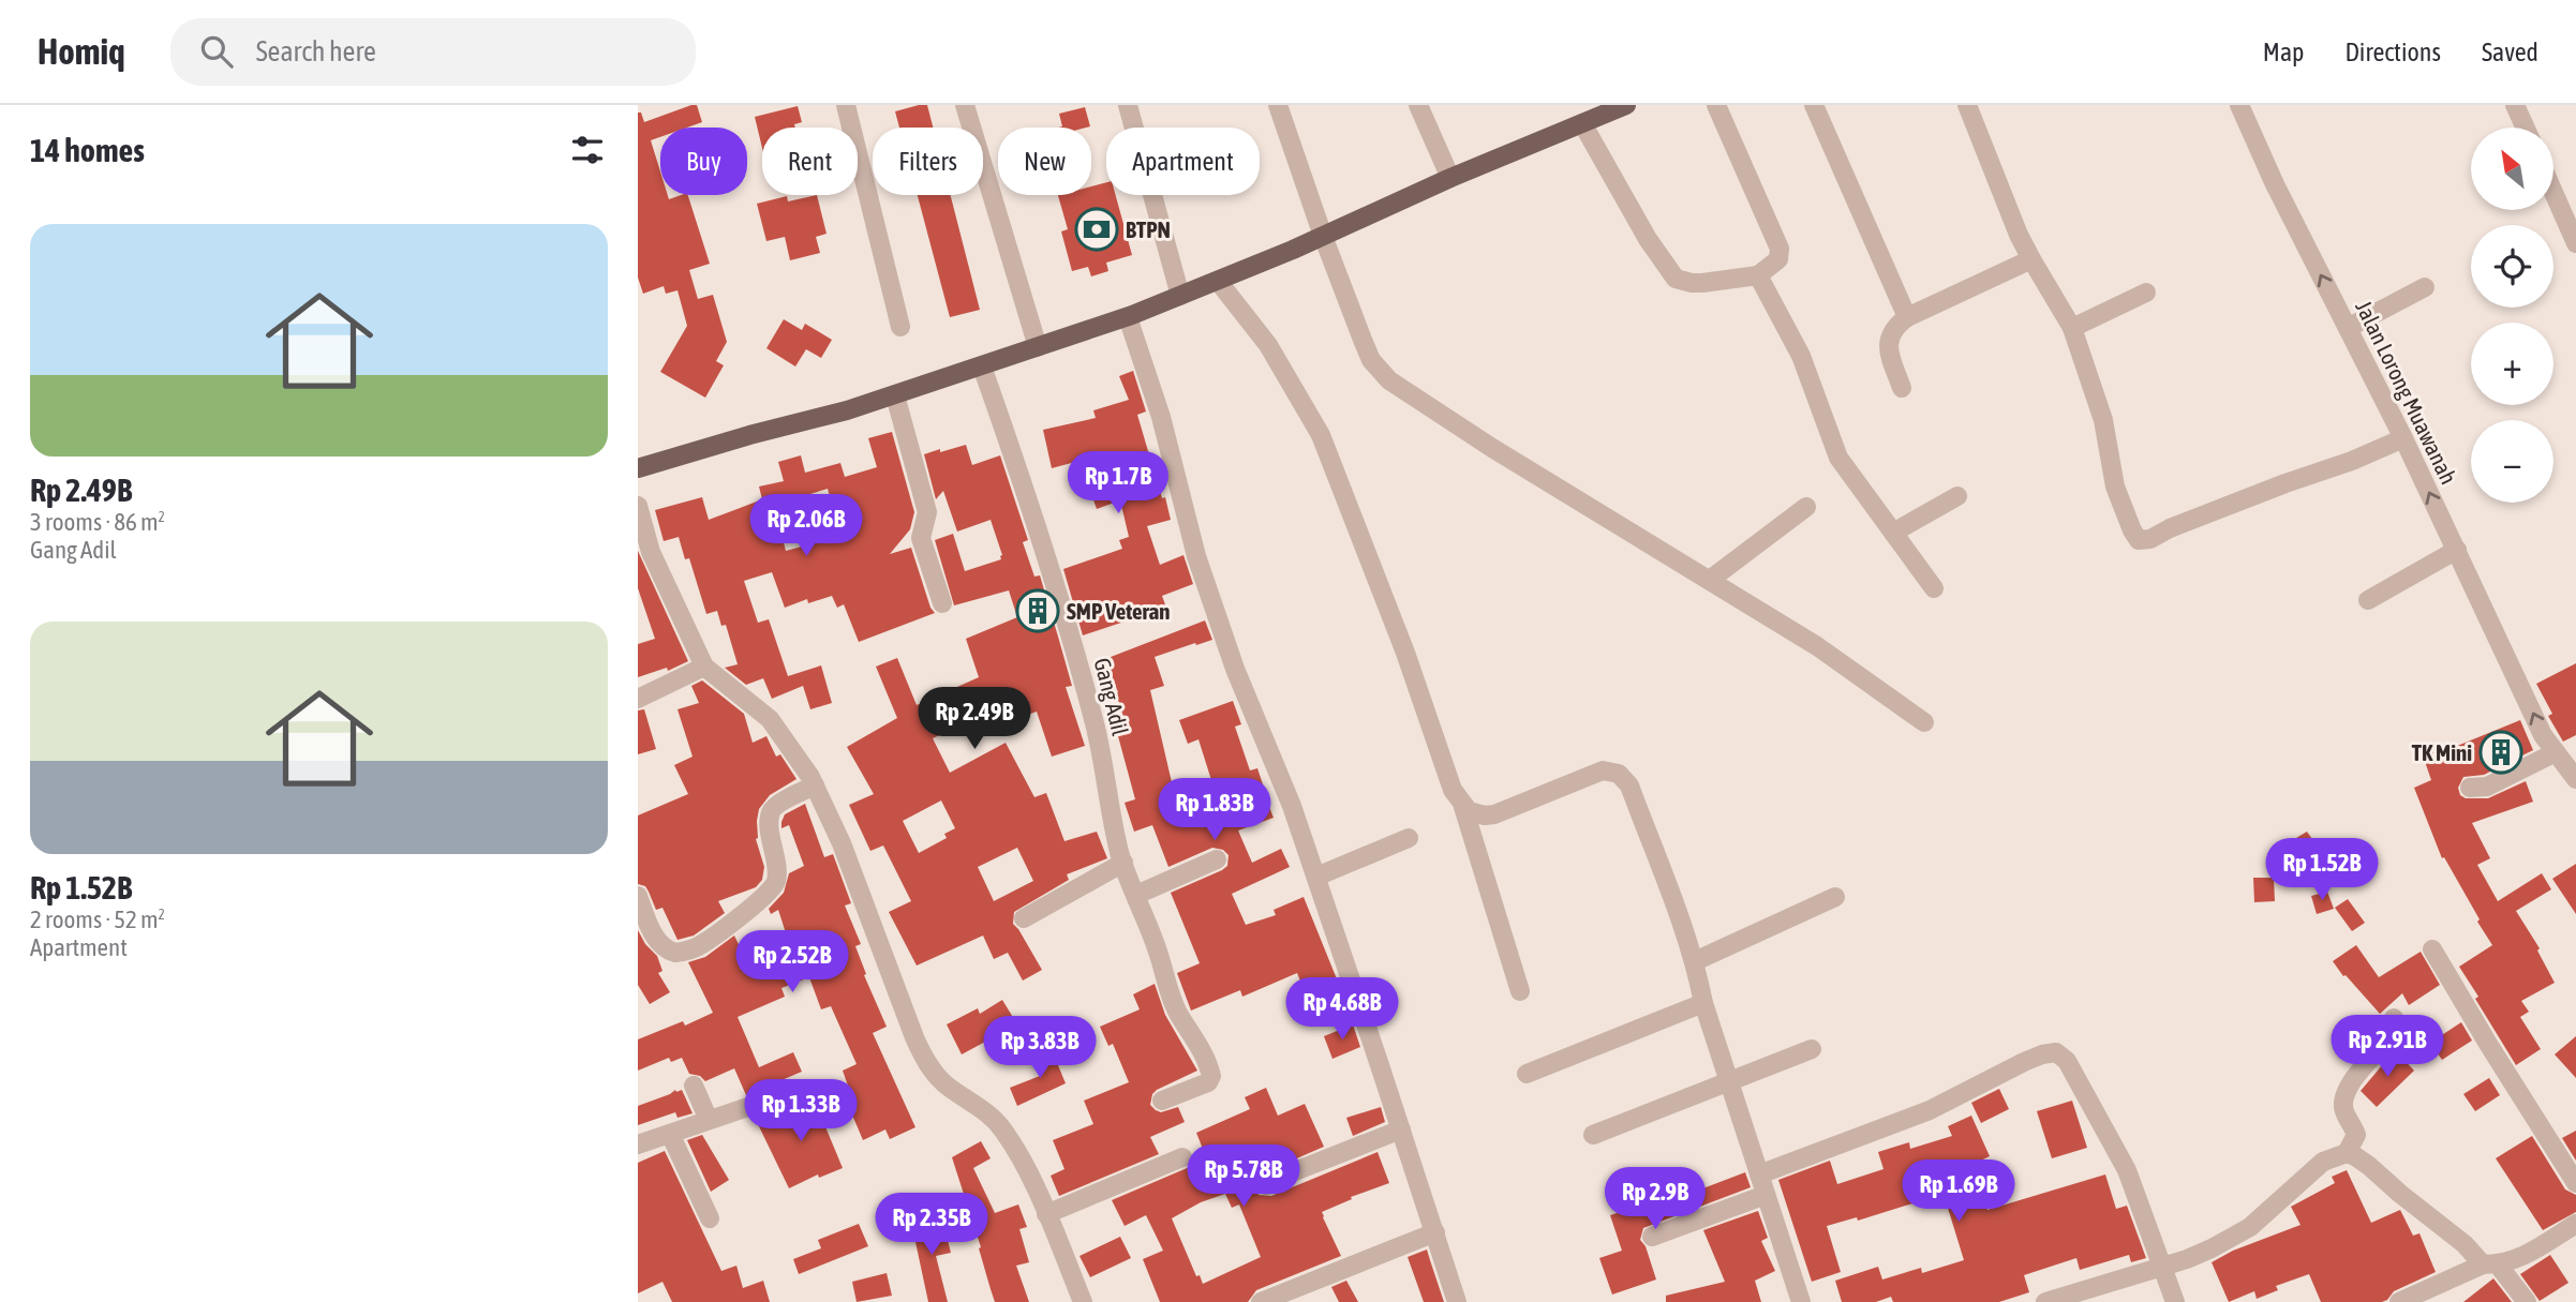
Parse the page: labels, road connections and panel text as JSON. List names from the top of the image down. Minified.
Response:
{"streets":{"street":["Jalan Lorong Muawanah","Gang Adil"]},"one_way":["Jalan Lorong Muawanah"],"places":{"bank":["BTPN"],"building":["SMP Veteran","TK Mini"]},"north":"top left","page":{"header":"Homiq","search":"Search here","nav":["Map","Directions","Saved"],"heading":"14 homes","map_buttons":["+","−"],"chip":["Buy","Rent","Filters","New","Apartment"],"list":[{"name":"Rp 2.49B","note":"3 rooms · 86 m² · Gang Adil"},{"name":"Rp 1.52B","note":"2 rooms · 52 m² · Apartment"}],"price":["Rp 1.7B","Rp 2.06B","Rp 2.49B","Rp 1.83B","Rp 1.52B","Rp 2.52B","Rp 4.68B","Rp 2.91B","Rp 3.83B","Rp 1.33B","Rp 5.78B","Rp 1.69B","Rp 2.9B","Rp 2.35B"]}}
